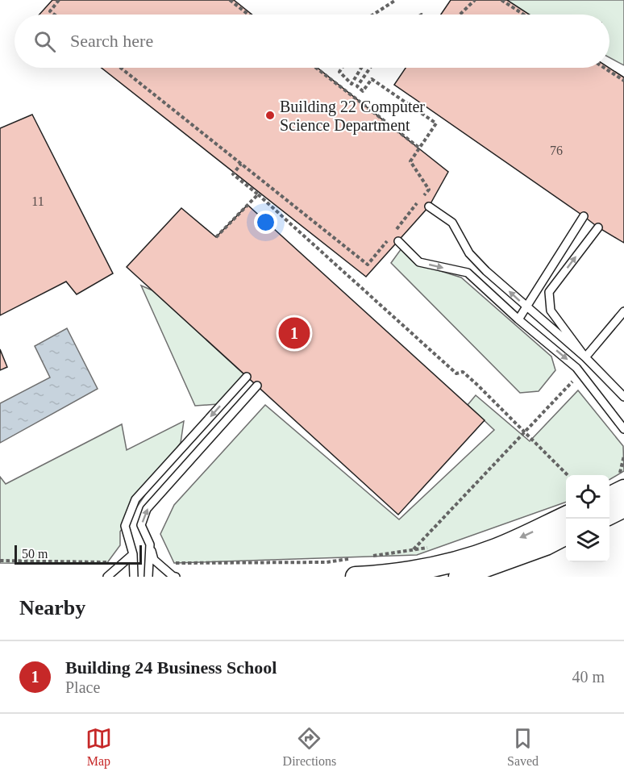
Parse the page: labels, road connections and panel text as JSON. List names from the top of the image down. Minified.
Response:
{"places":["Building 22 Computer Science Department"],"house_numbers":["76","11"],"scale_bar":"50 m","page":{"search":"Search here","pins":"1","scale":"50 m","heading":"Nearby","list":[{"mark":"1","name":"Building 24 Business School","note":"Place","value":"40 m"}],"nav":["Map","Directions","Saved"]}}
